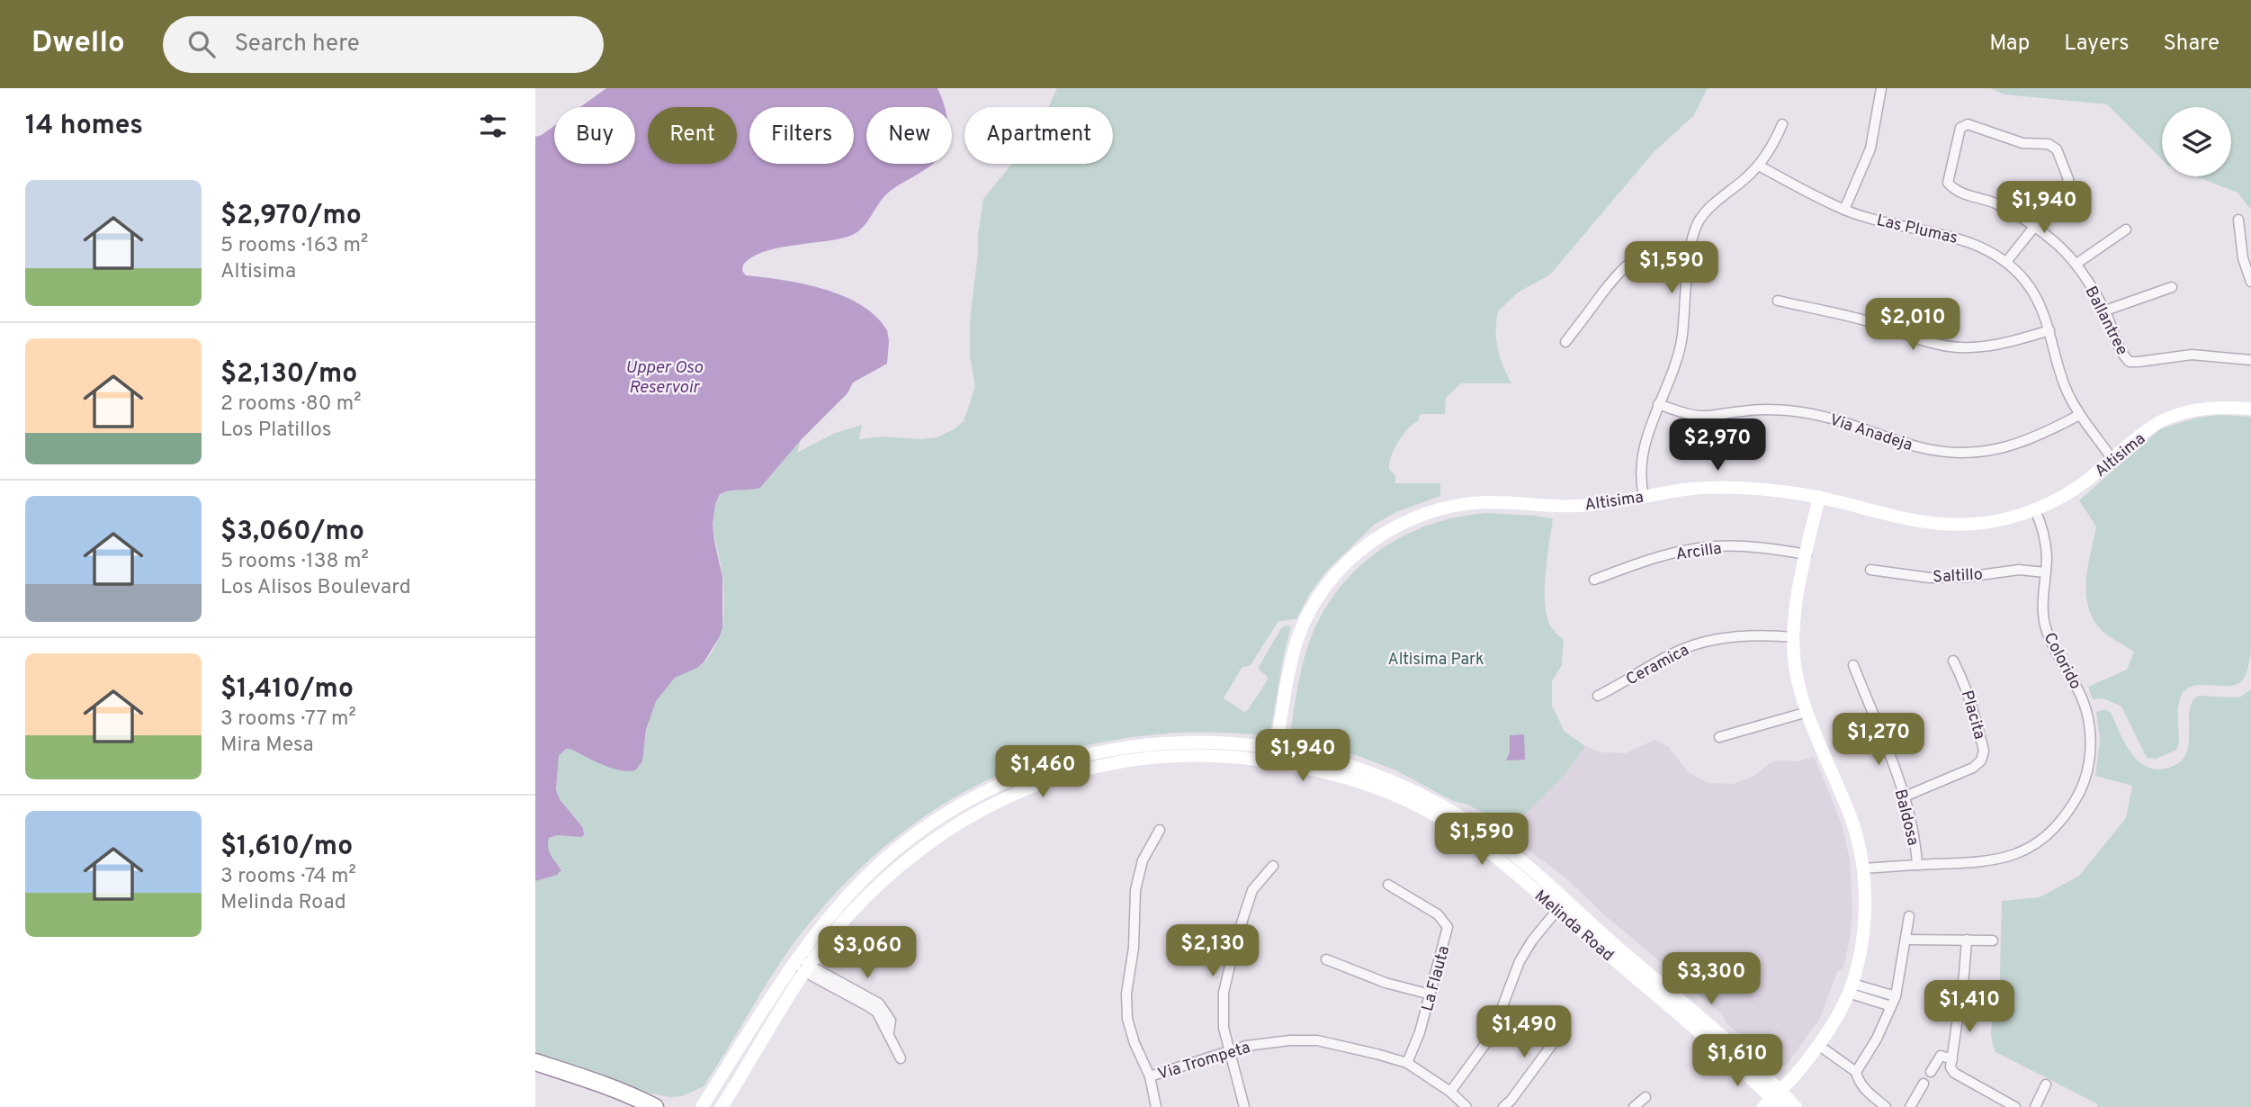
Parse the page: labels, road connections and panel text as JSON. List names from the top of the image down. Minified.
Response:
{"streets":{"main road":["Altisima","Melinda Road"],"street":["Las Plumas","Ballantree","Via Anadeja","Arcilla","Saltillo","Colorido","Ceramica","Placita","Baldosa","La Flauta","Via Trompeta"]},"crossings":[["Las Plumas","Via Anadeja"],["Las Plumas","Altisima"],["Altisima","Colorido"],["Altisima","Melinda Road"],["Saltillo","Colorido"],["Colorido","Baldosa"],["Placita","Baldosa"],["La Flauta","Via Trompeta"]],"water":["Upper Oso Reservoir"],"parks":["Altisima Park"],"page":{"header":"Dwello","search":"Search here","nav":["Map","Layers","Share"],"heading":"14 homes","chip":["Buy","Rent","Filters","New","Apartment"],"list":[{"name":"$2,970/mo","note":"5 rooms · 163 m² · Altisima"},{"name":"$2,130/mo","note":"2 rooms · 80 m² · Los Platillos"},{"name":"$3,060/mo","note":"5 rooms · 138 m² · Los Alisos Boulevard"},{"name":"$1,410/mo","note":"3 rooms · 77 m² · Mira Mesa"},{"name":"$1,610/mo","note":"3 rooms · 74 m² · Melinda Road"}],"price":["$1,940","$1,590","$2,010","$2,970","$1,270","$1,940","$1,460","$1,590","$2,130","$3,060","$3,300","$1,410","$1,490","$1,610"]}}
